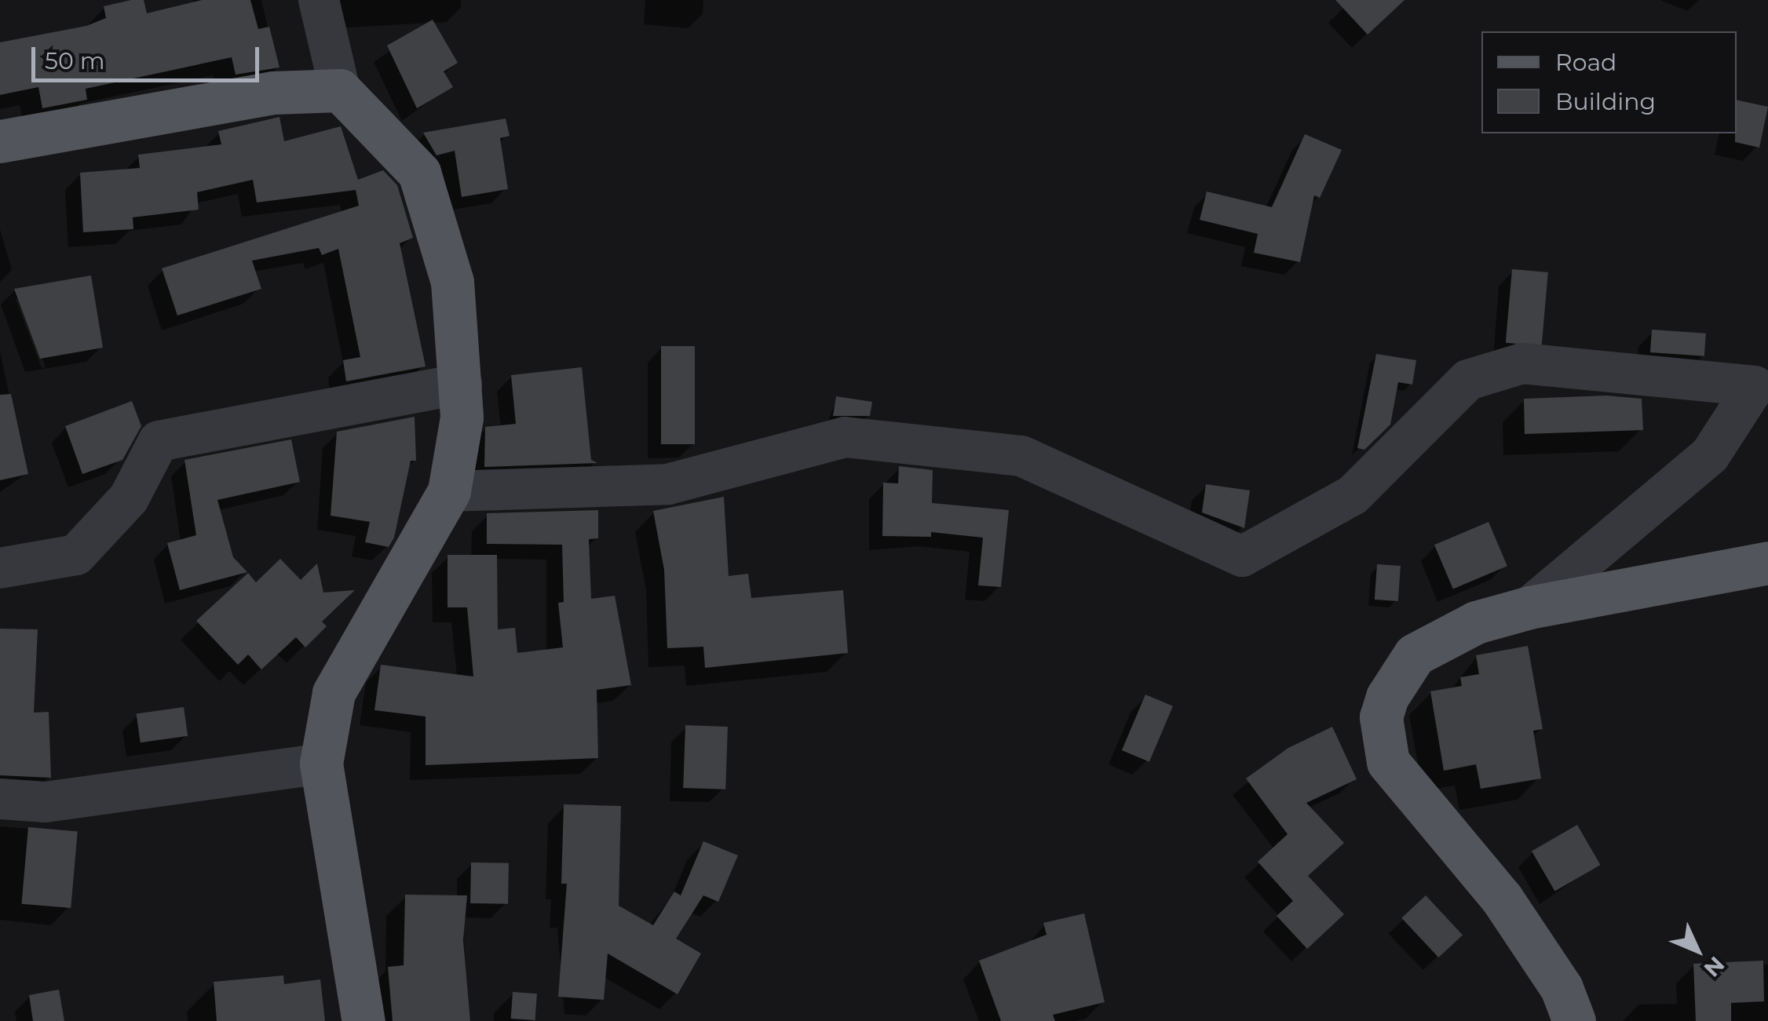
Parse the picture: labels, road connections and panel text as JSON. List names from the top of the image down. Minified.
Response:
{"legend":["Road","Building"],"scale_bar":"50 m","north":"bottom right"}
